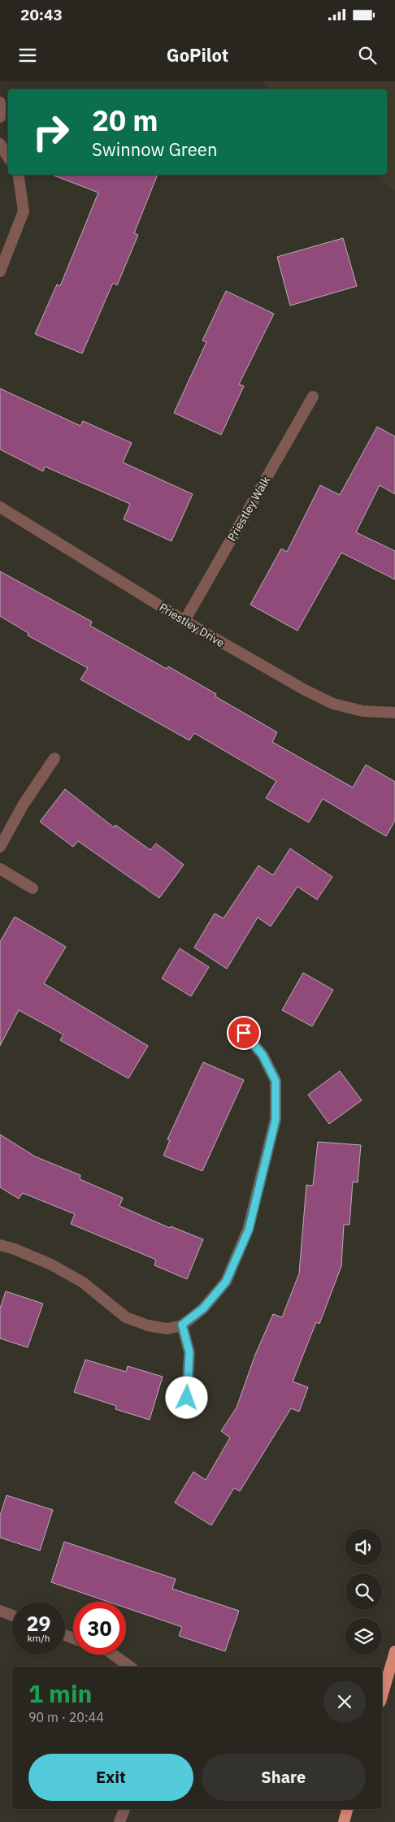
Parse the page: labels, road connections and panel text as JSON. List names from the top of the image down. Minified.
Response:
{"streets":{"street":["Priestley Walk","Priestley Drive"]},"crossings":[["Priestley Walk","Priestley Drive"]],"page":{"status":"20:43","header":"GoPilot","turn":["20 m","Swinnow Green"],"speed":"29 km/h","limit":"30","heading":["1 min","90 m · 20:44"],"buttons":["Exit","Share"]}}
